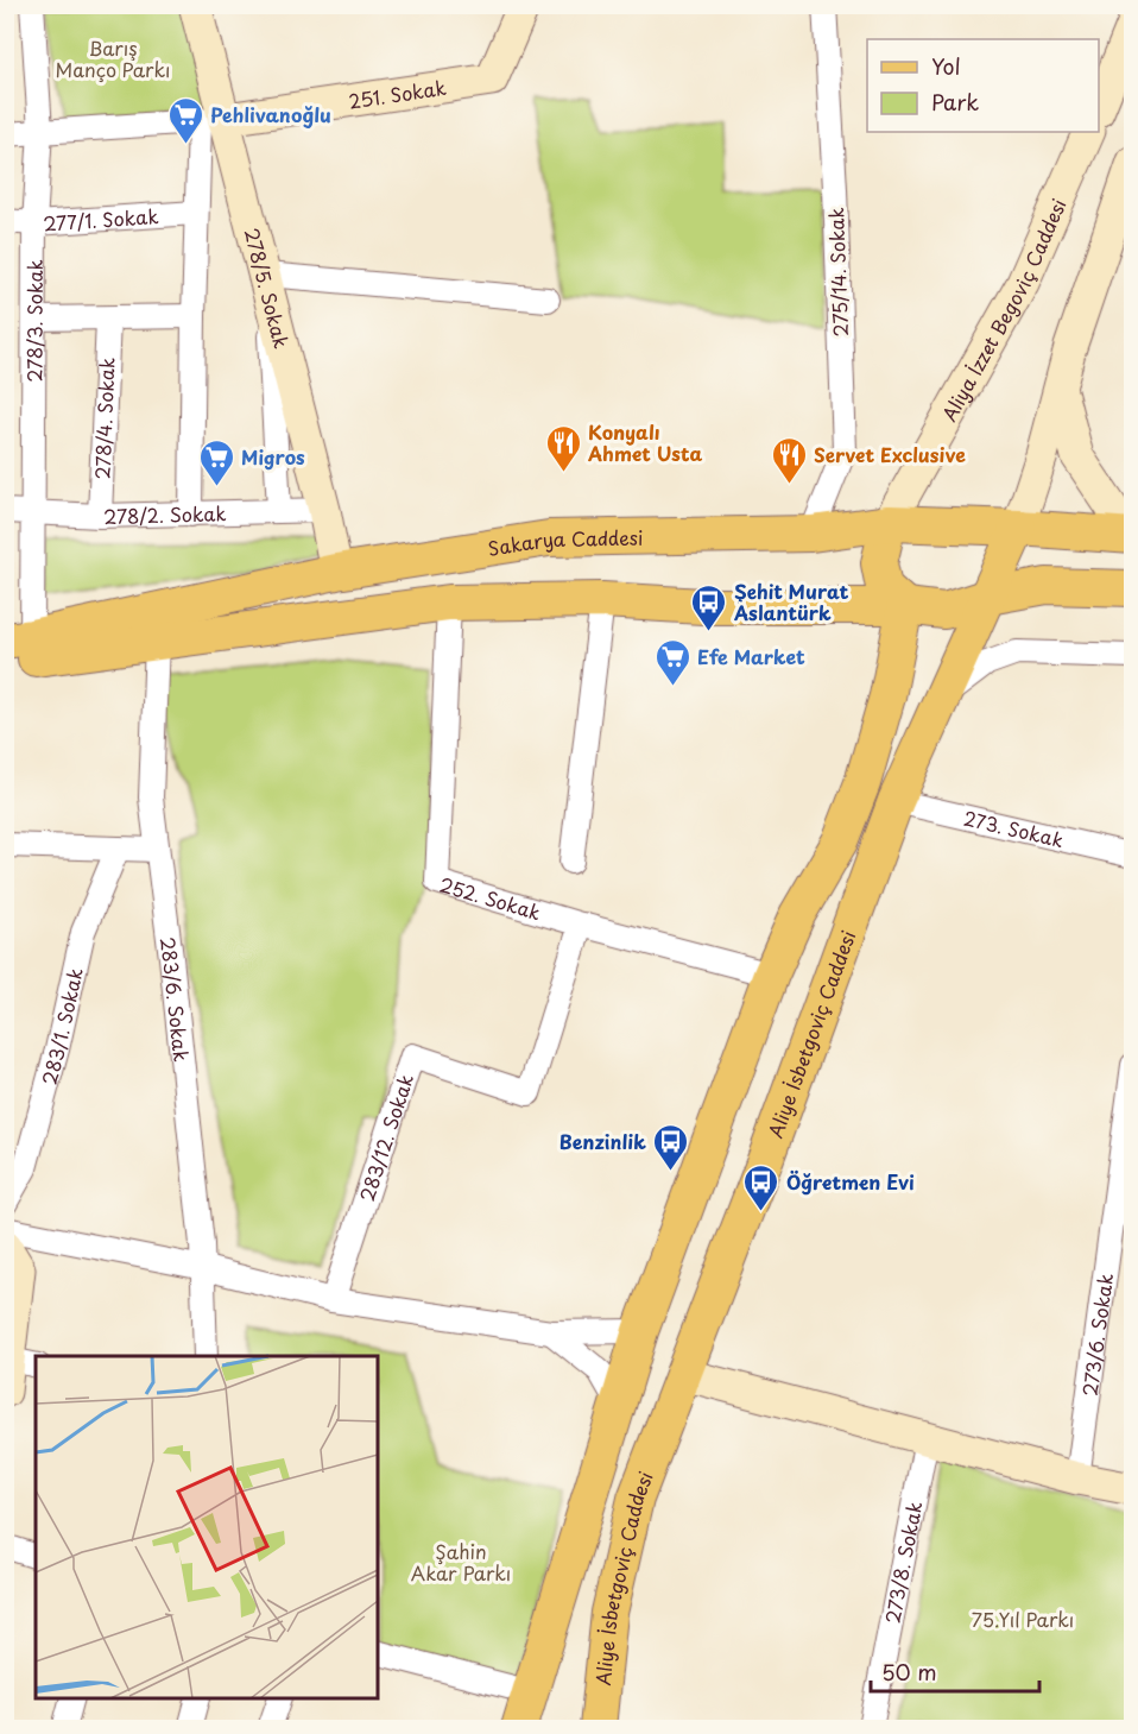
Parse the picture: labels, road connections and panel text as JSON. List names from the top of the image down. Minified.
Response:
{"streets":{"main road":["Sakarya Caddesi","Aliye İsbetgoviç Caddesi"],"street":["251. Sokak","277/1. Sokak","275/14. Sokak","278/5. Sokak","Aliya İzzet Begoviç Caddesi","278/3. Sokak","278/4. Sokak","278/2. Sokak","273. Sokak","252. Sokak","283/6. Sokak","283/1. Sokak","283/12. Sokak","273/6. Sokak","273/8. Sokak"]},"crossings":[["251. Sokak","278/5. Sokak"],["251. Sokak","278/3. Sokak"],["277/1. Sokak","278/5. Sokak"],["277/1. Sokak","278/3. Sokak"],["275/14. Sokak","Sakarya Caddesi"],["278/5. Sokak","278/2. Sokak"],["278/5. Sokak","Sakarya Caddesi"],["Aliya İzzet Begoviç Caddesi","Sakarya Caddesi"],["278/3. Sokak","278/2. Sokak"],["278/3. Sokak","Sakarya Caddesi"],["278/4. Sokak","278/2. Sokak"],["Sakarya Caddesi","Aliye İsbetgoviç Caddesi"],["273. Sokak","Aliye İsbetgoviç Caddesi"],["252. Sokak","283/12. Sokak"]],"parks":["Barış Manço Parkı","Şahin Akar Parkı","75.Yıl Parkı"],"places":{"supermarket":["Pehlivanoğlu","Migros","Efe Market"],"restaurant":["Konyalı Ahmet Usta","Servet Exclusive"],"bus stop":["Şehit Murat Aslantürk","Benzinlik","Öğretmen Evi"]},"legend":["Yol","Park"],"scale_bar":"50 m"}
